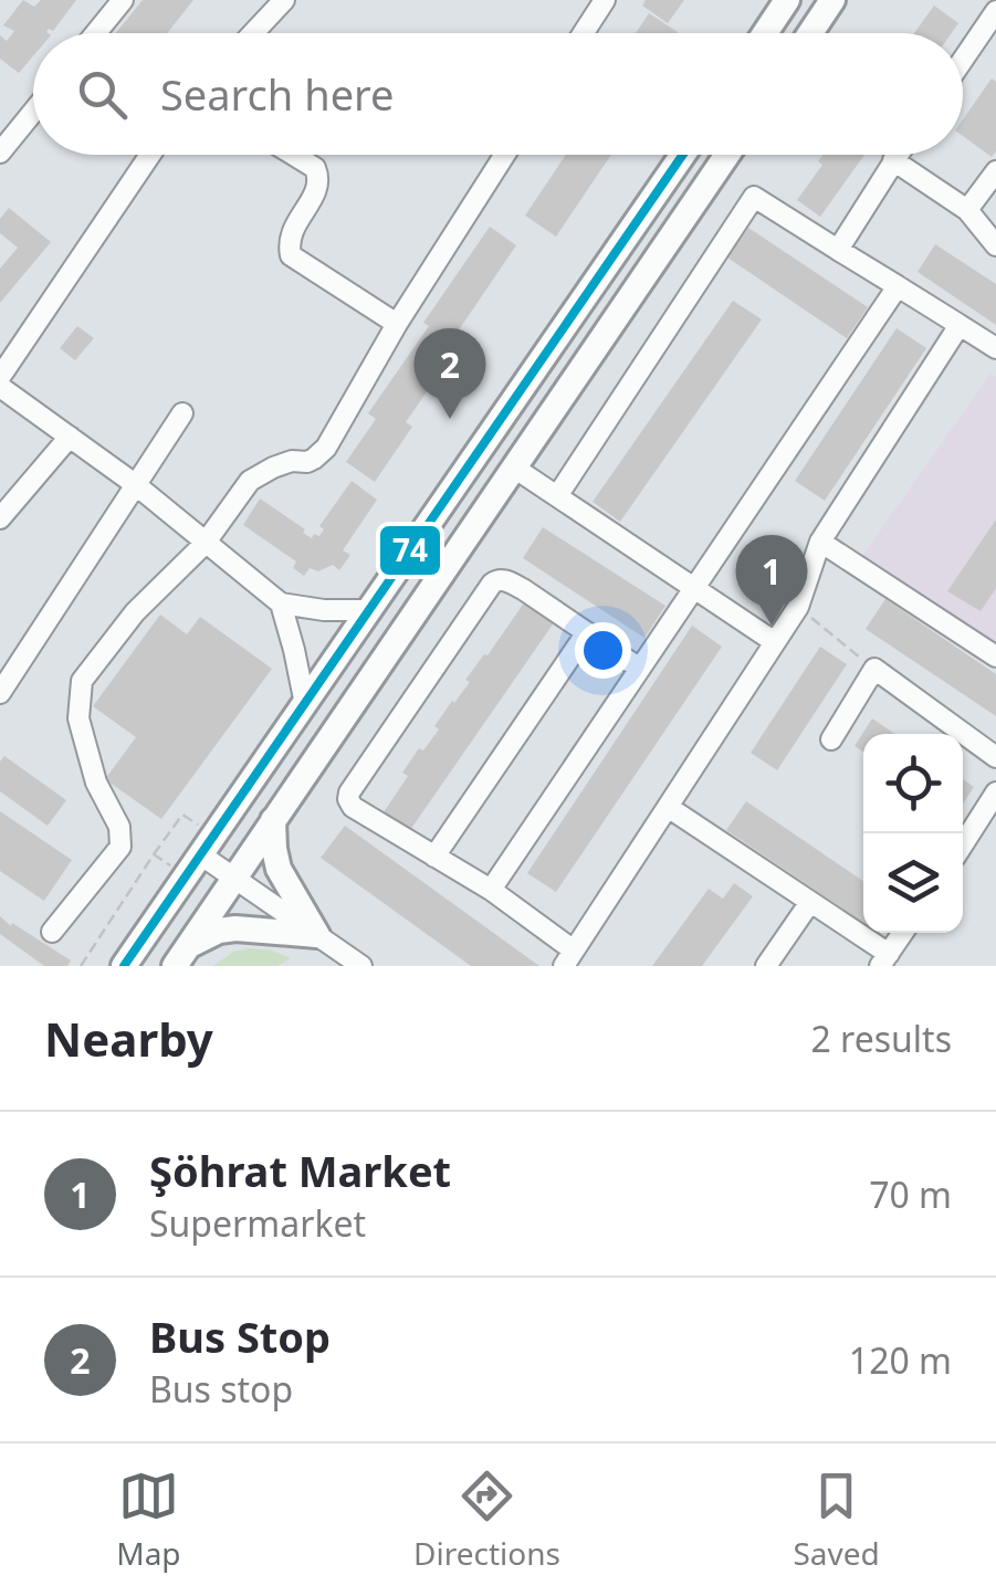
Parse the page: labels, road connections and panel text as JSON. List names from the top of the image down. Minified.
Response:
{"lines":["transit line 74"],"page":{"search":"Search here","pins":["2","1"],"heading":["Nearby","2 results"],"list":[{"mark":"1","name":"Şöhrat Market","note":"Supermarket","value":"70 m"},{"mark":"2","name":"Bus Stop","note":"Bus stop","value":"120 m"}],"nav":["Map","Directions","Saved"]}}
